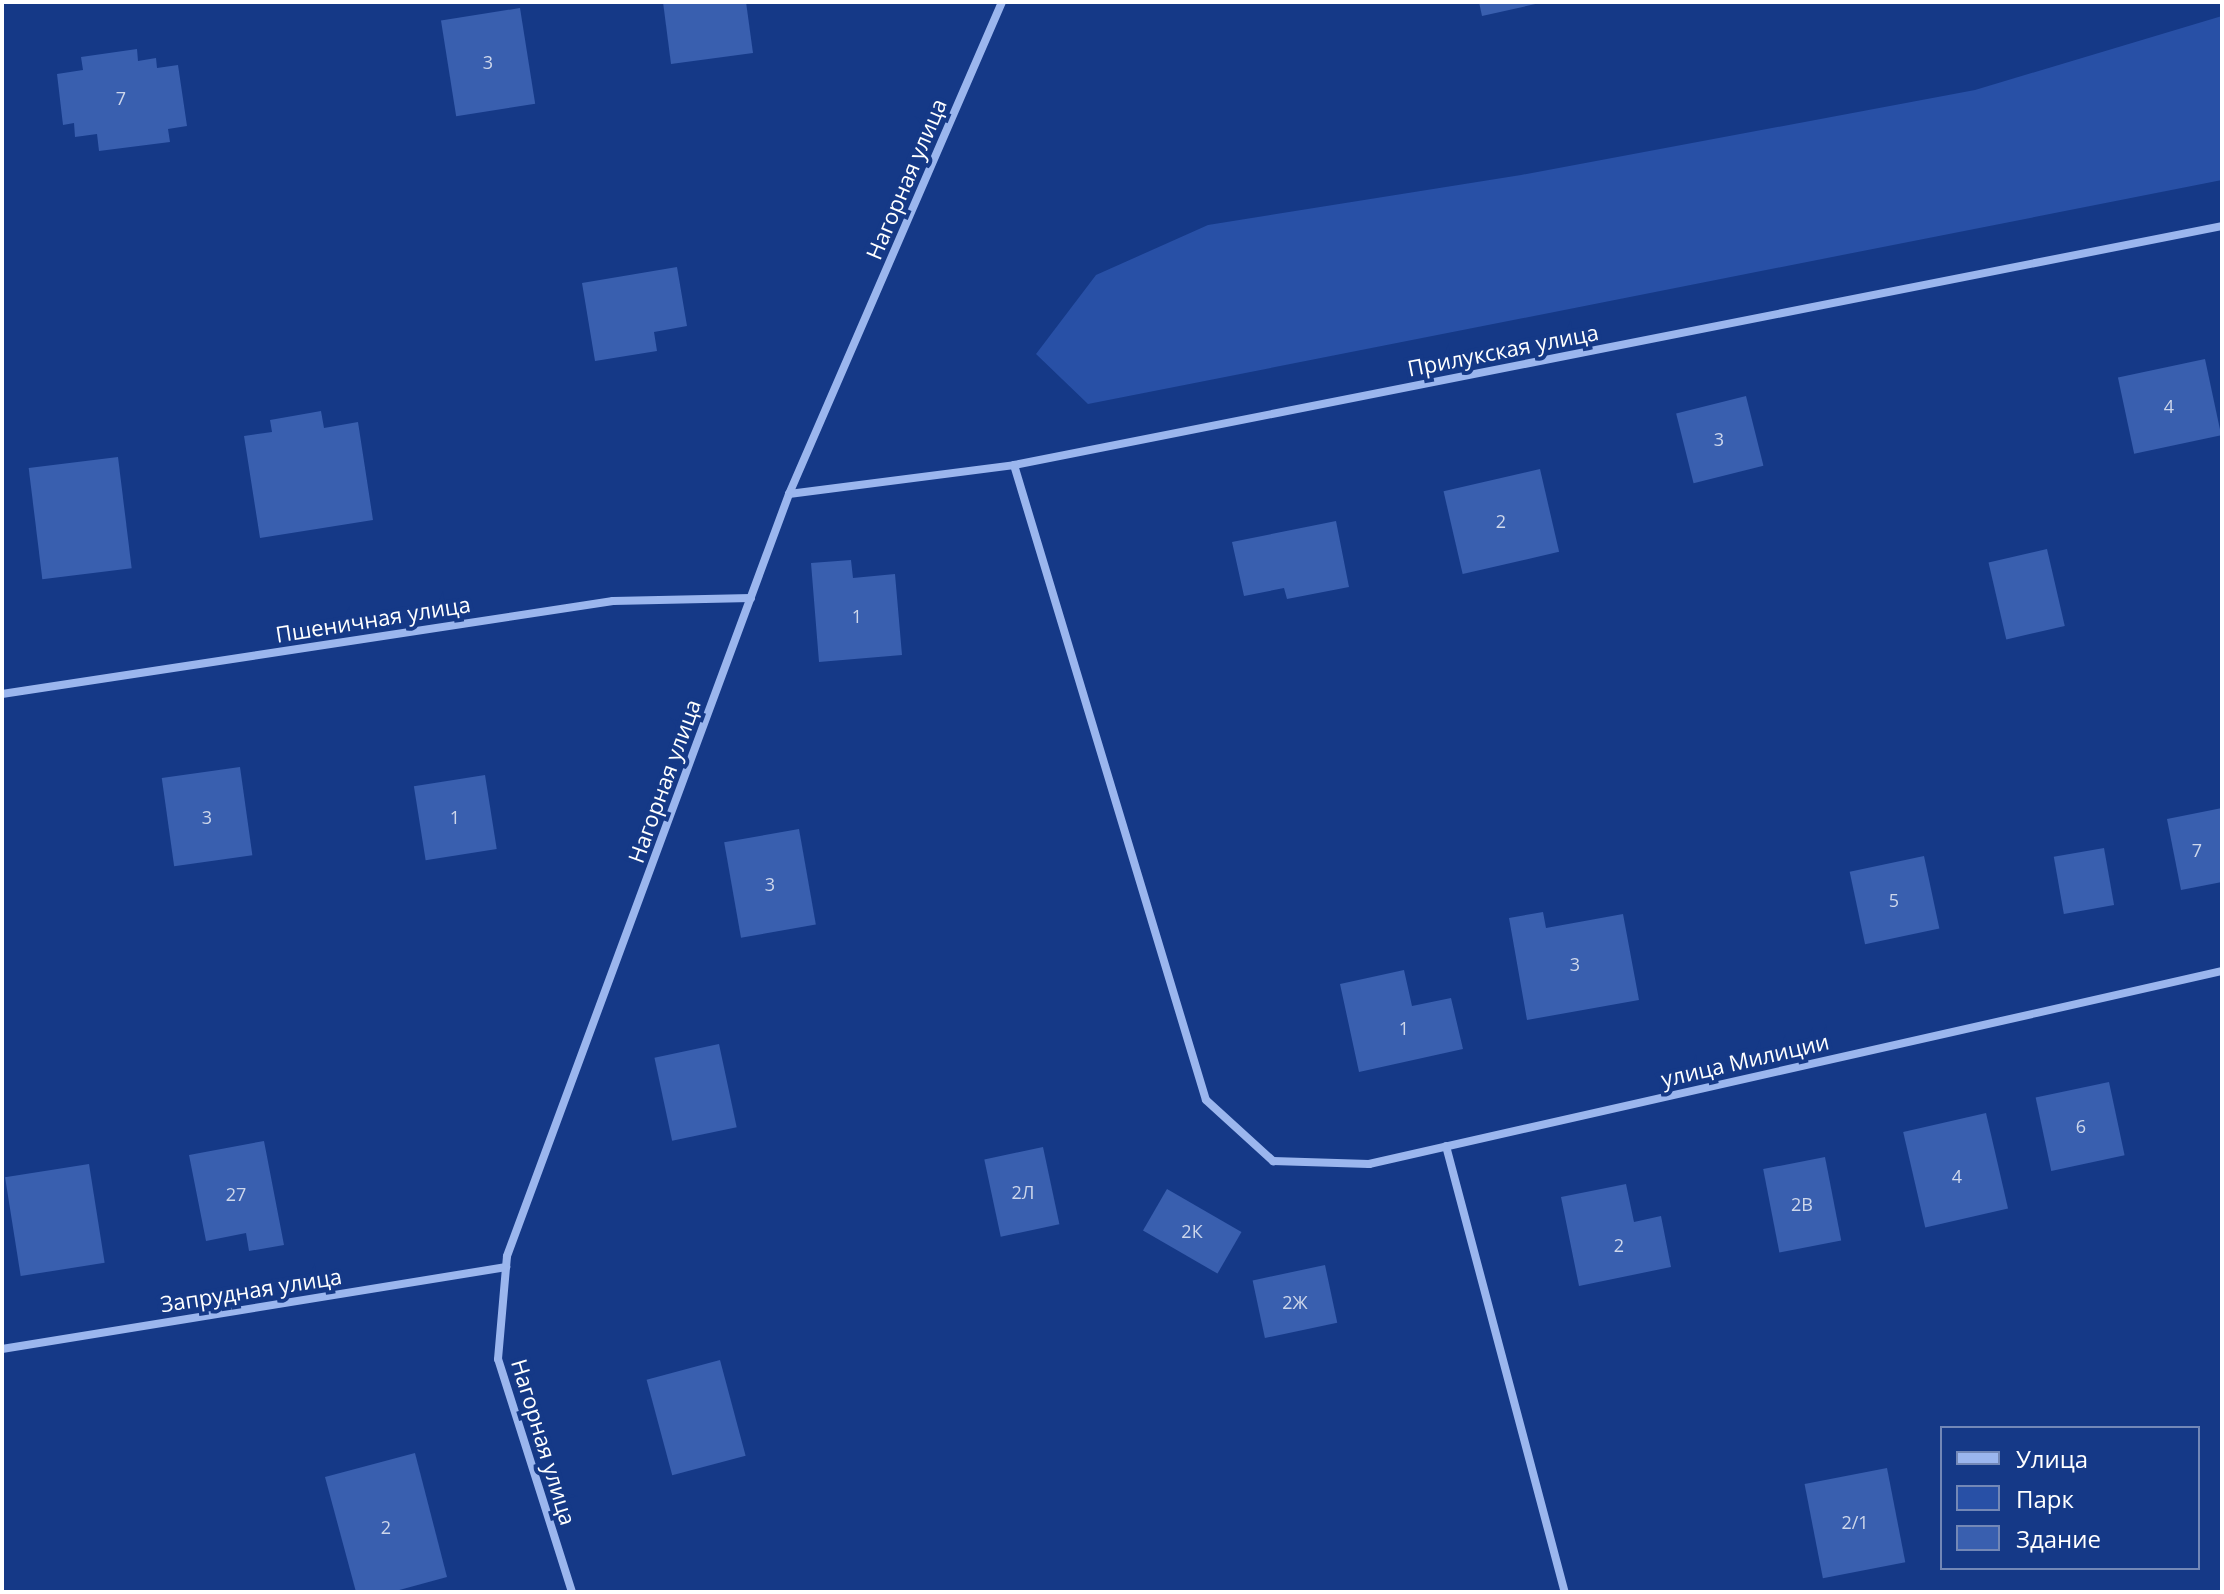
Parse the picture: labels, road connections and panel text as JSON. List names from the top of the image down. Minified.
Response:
{"streets":{"street":["Нагорная улица","Прилукская улица","Пшеничная улица","улица Милиции","Запрудная улица"]},"crossings":[["Нагорная улица","Прилукская улица"],["Нагорная улица","Пшеничная улица"],["Нагорная улица","Запрудная улица"],["Прилукская улица","улица Милиции"]],"house_numbers":["3","7","4","3","2","1","3","1","7","3","5","3","1","6","4","2Л","27","2В","2К","2","2Ж","2/1","2"],"legend":["Улица","Парк","Здание"]}
